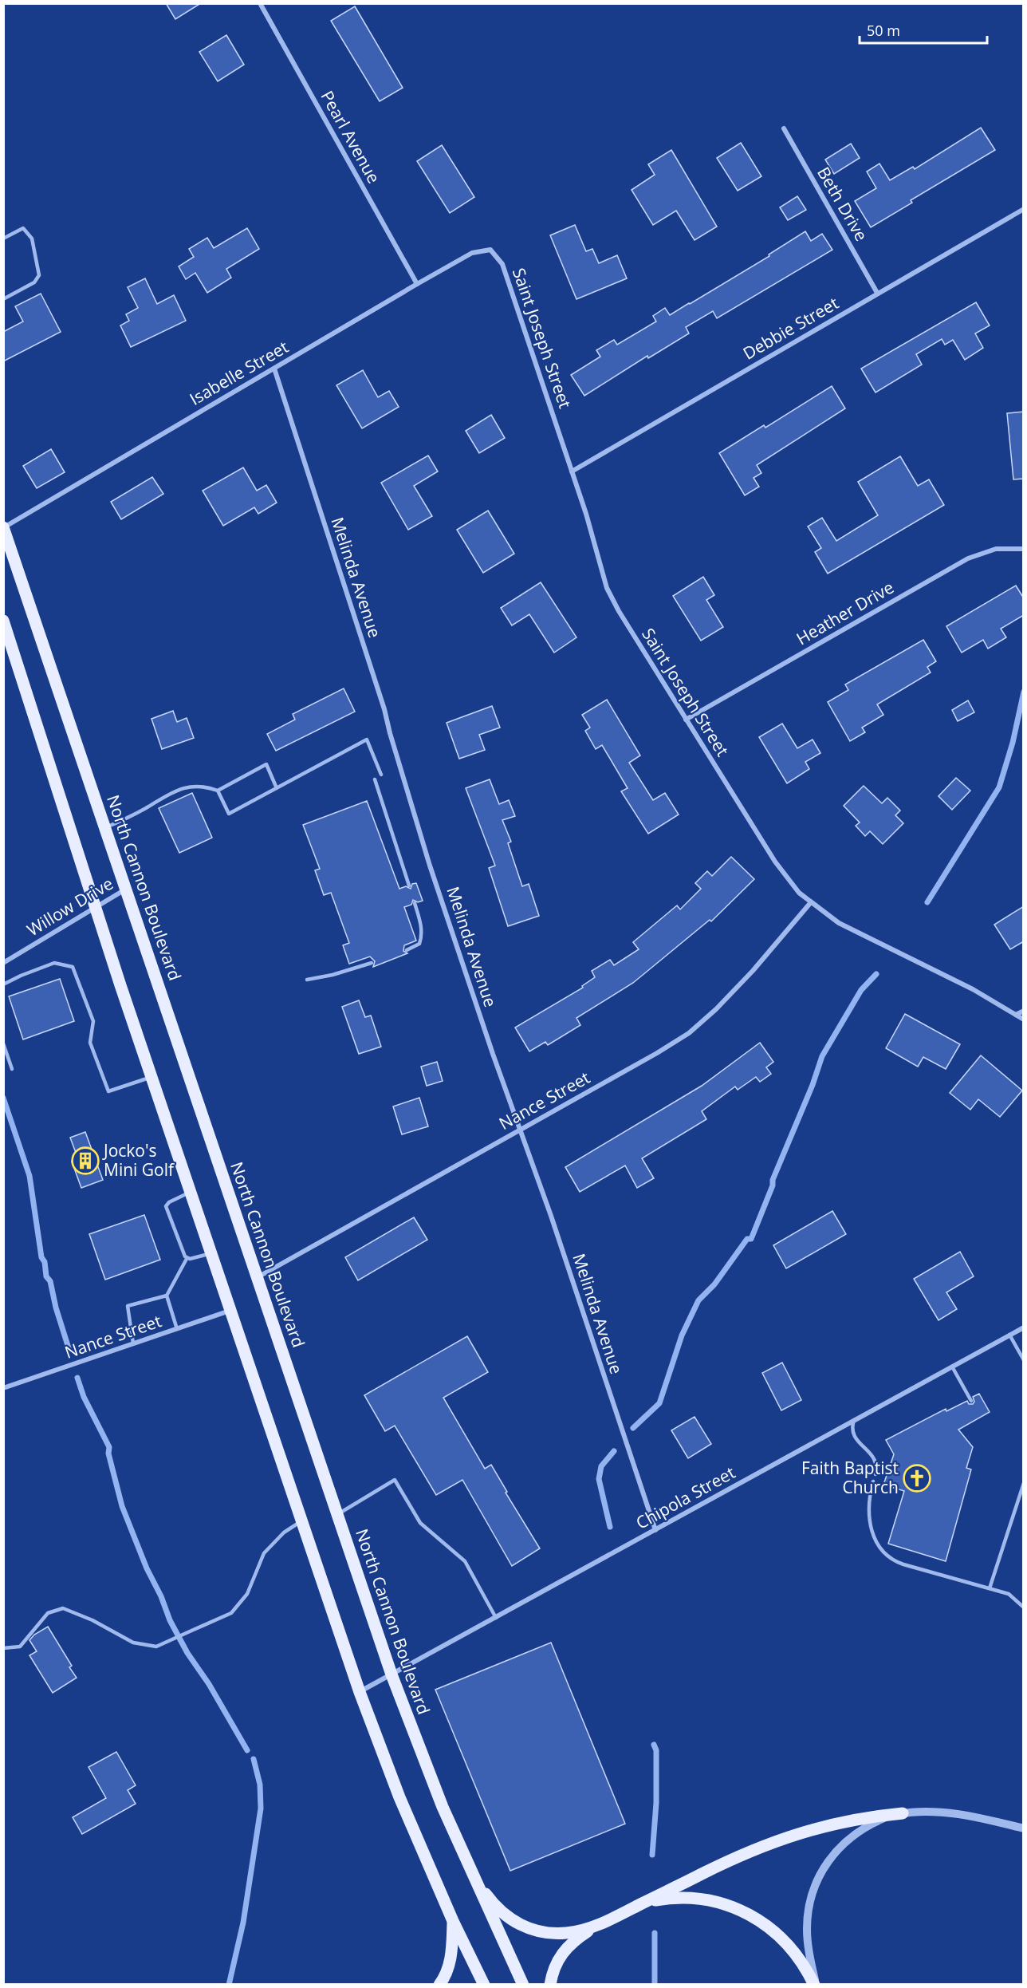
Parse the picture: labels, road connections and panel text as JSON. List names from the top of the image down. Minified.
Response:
{"streets":{"main road":["North Cannon Boulevard"],"street":["Pearl Avenue","Beth Drive","Debbie Street","Saint Joseph Street","Isabelle Street","Melinda Avenue","Heather Drive","Willow Drive","Nance Street","Chipola Street"]},"crossings":[["Pearl Avenue","Isabelle Street"],["Beth Drive","Debbie Street"],["Debbie Street","Saint Joseph Street"],["Saint Joseph Street","Isabelle Street"],["Saint Joseph Street","Heather Drive"],["Saint Joseph Street","Nance Street"],["Isabelle Street","Melinda Avenue"],["Isabelle Street","North Cannon Boulevard"],["Melinda Avenue","Nance Street"],["Melinda Avenue","Chipola Street"],["North Cannon Boulevard","Willow Drive"],["North Cannon Boulevard","Nance Street"],["North Cannon Boulevard","Chipola Street"]],"places":{"building":["Jocko's Mini Golf"],"church":["Faith Baptist Church"]},"scale_bar":"50 m"}
